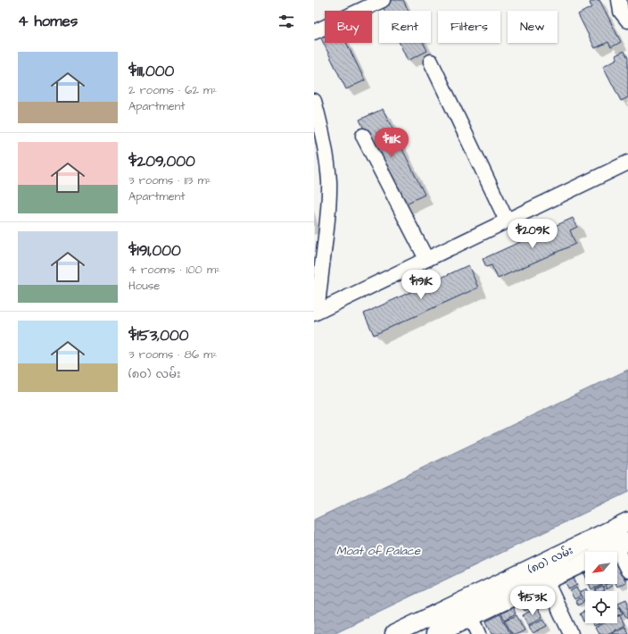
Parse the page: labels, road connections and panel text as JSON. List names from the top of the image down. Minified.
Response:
{"streets":{"main road":["(၈၀) လမ်း"]},"water":["Moat of Palace"],"north":"bottom left","page":{"heading":"4 homes","chip":["Buy","Rent","Filters","New"],"list":[{"name":"$111,000","note":"2 rooms · 62 m² · Apartment"},{"name":"$209,000","note":"3 rooms · 113 m² · Apartment"},{"name":"$191,000","note":"4 rooms · 100 m² · House"},{"name":"$153,000","note":"3 rooms · 86 m² · (၈၀) လမ်း"}],"price":["$111K","$209K","$191K","$153K"]}}
